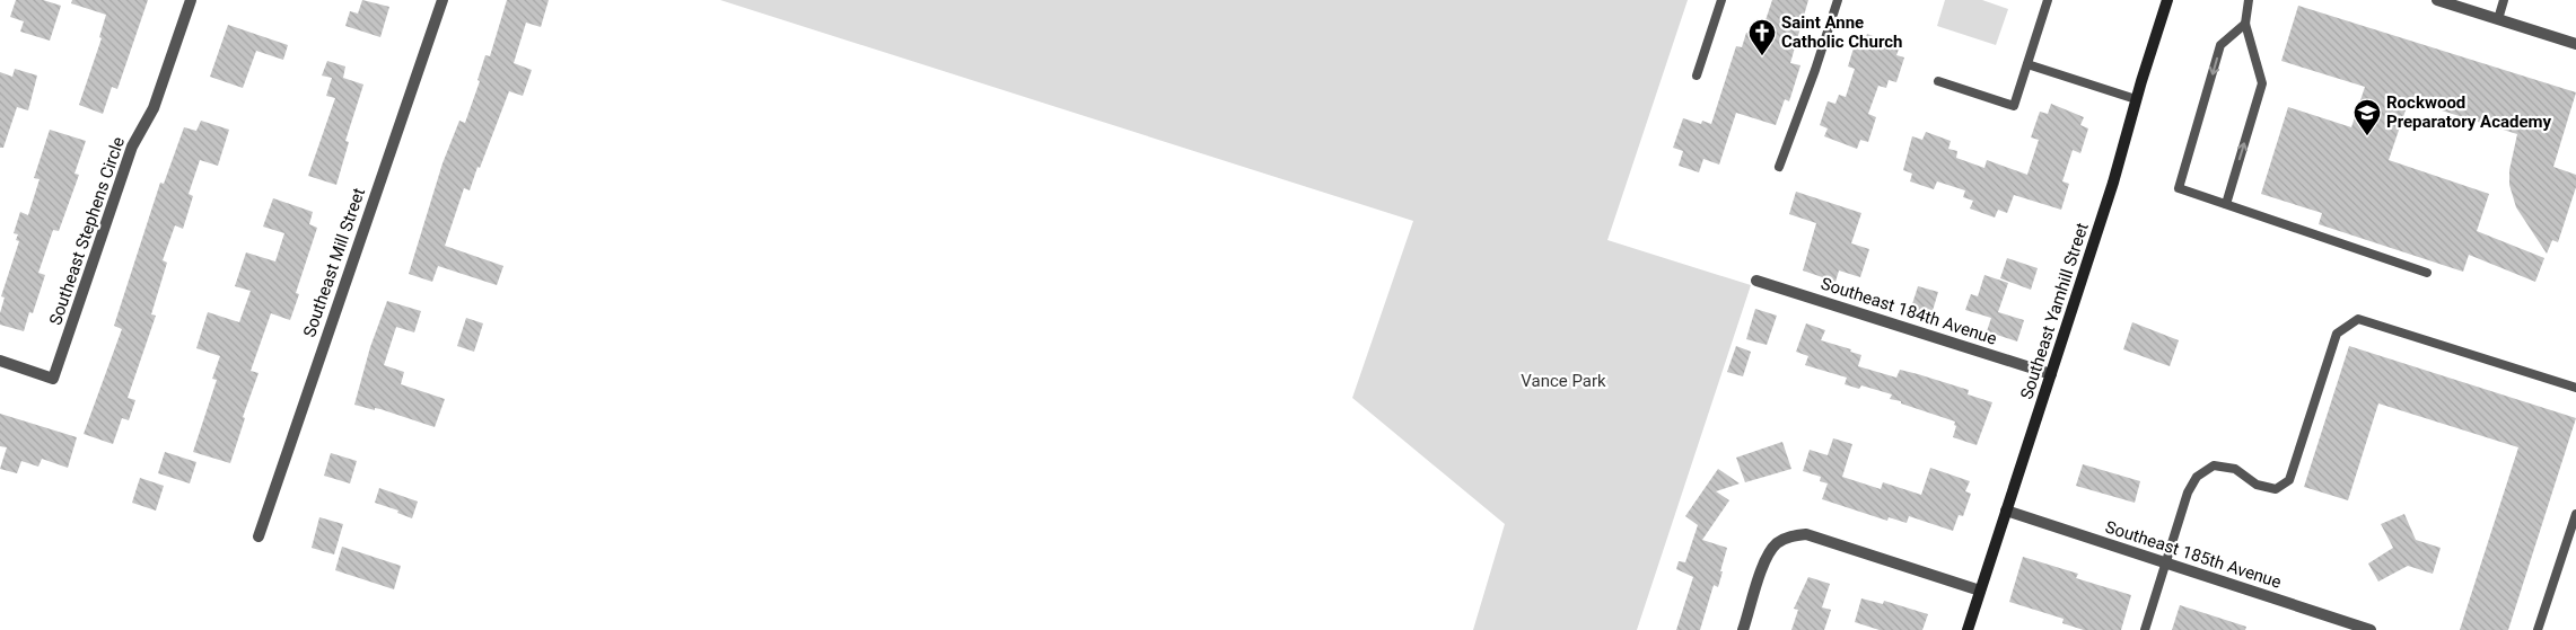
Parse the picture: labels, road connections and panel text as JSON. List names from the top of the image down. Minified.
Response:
{"streets":{"street":["Southeast Stephens Circle","Southeast Mill Street","Southeast 184th Avenue","Southeast Yamhill Street","Southeast 185th Avenue"]},"crossings":[["Southeast 184th Avenue","Southeast Yamhill Street"],["Southeast Yamhill Street","Southeast 185th Avenue"]],"parks":["Vance Park"],"places":{"church":["Saint Anne Catholic Church"],"school or university":["Rockwood Preparatory Academy"]}}
